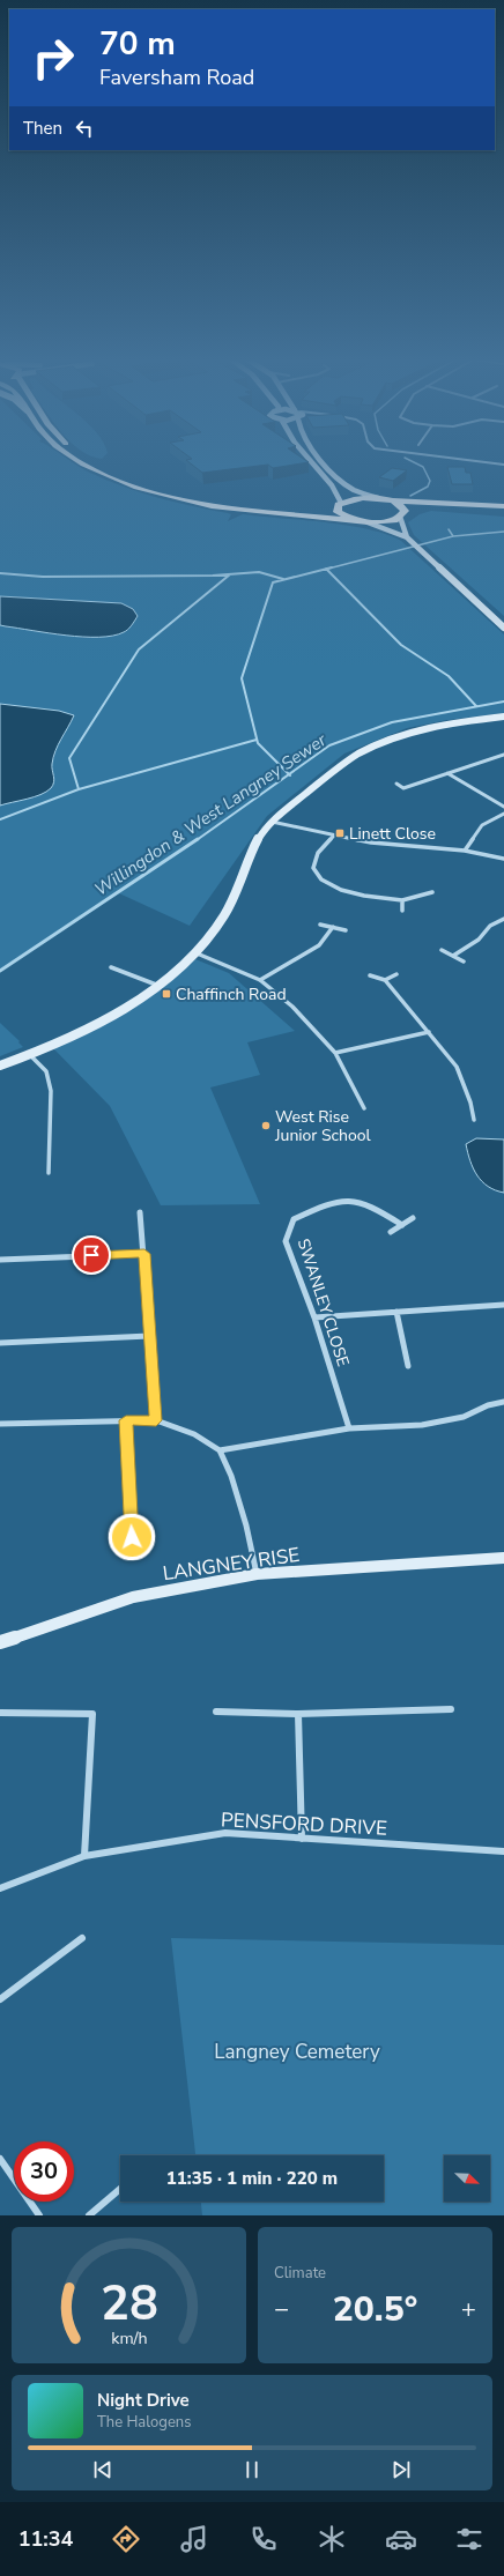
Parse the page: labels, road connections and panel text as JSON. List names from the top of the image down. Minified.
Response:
{"streets":{"street":["SWANLEY CLOSE","LANGNEY RISE","PENSFORD DRIVE"]},"water":["Willingdon & West Langney Sewer"],"parks":["Langney Cemetery"],"places":{"transit":["Linett Close","Chaffinch Road"],"other":["West Rise Junior School"]},"north":"bottom right","page":{"turn":["70 m","Faversham Road"],"then":"Then","limit":"30","trip":"11:35 · 1 min · 220 m","tile":"Climate","heat":["−","20.5°","+"],"song":["Night Drive","The Halogens"],"tabs":"11:34","gauge":["28","km/h"]}}
